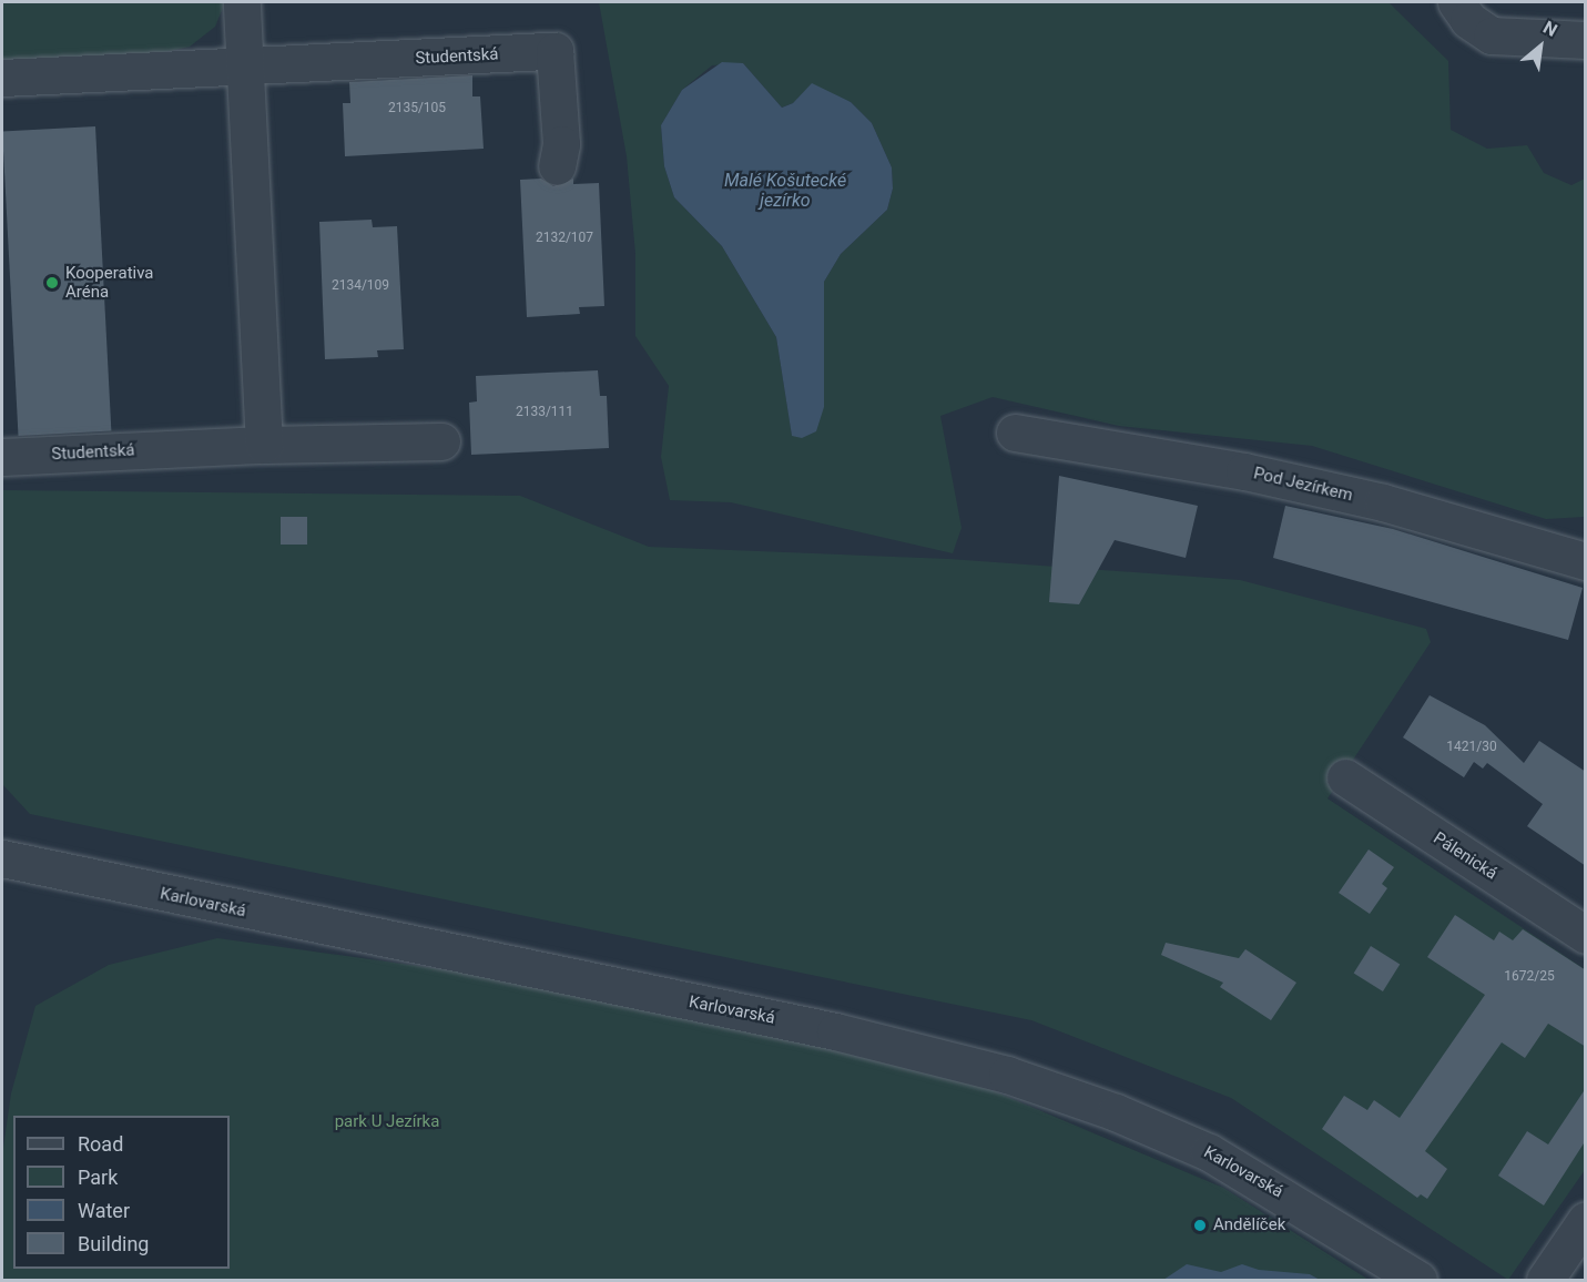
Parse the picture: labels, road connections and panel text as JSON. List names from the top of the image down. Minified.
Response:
{"streets":{"street":["Studentská","Pod Jezírkem","Pálenická","Karlovarská"]},"water":["Malé Košutecké jezírko"],"parks":["park U Jezírka"],"places":["Kooperativa Aréna","Andělíček"],"house_numbers":["2135/105","2132/107","2134/109","2133/111","1421/30","1672/25"],"legend":["Road","Park","Water","Building"],"north":"top right"}
